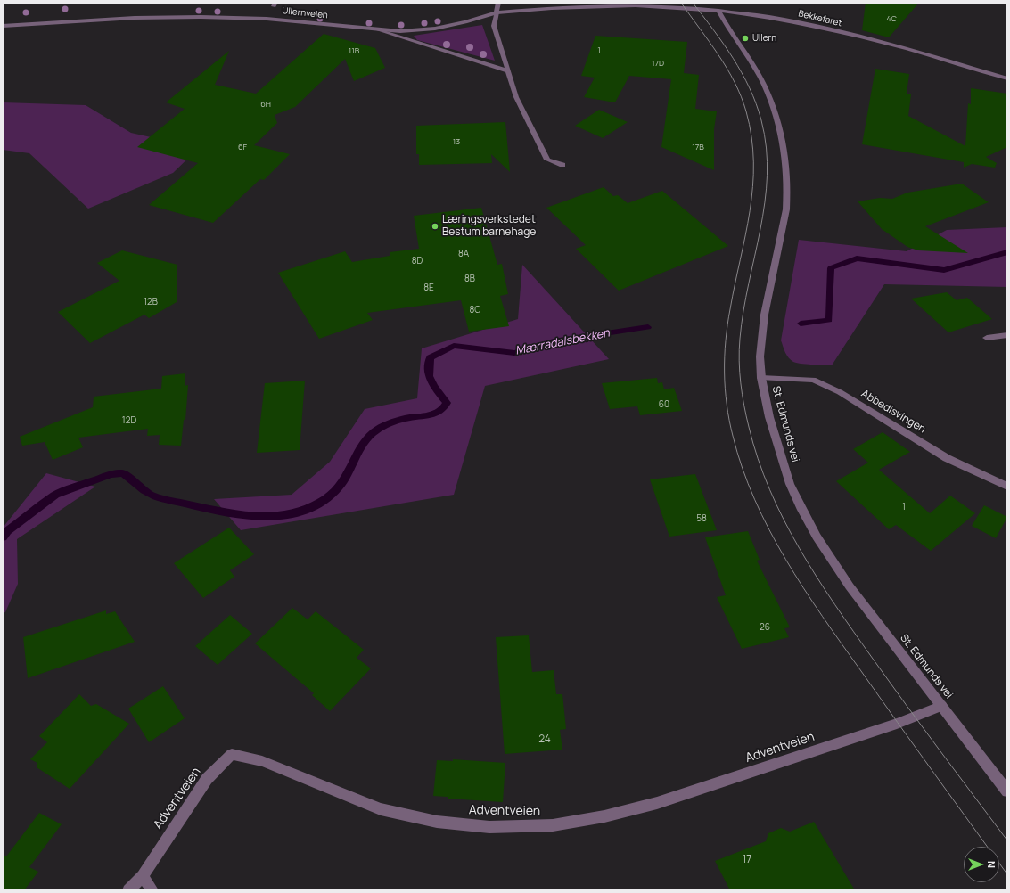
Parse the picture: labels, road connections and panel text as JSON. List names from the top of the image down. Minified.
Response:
{"streets":{"street":["Ullernveien","Bekkefaret","Abbedisvingen","St. Edmunds vei","Adventveien"]},"crossings":[["Ullernveien","Bekkefaret"],["Bekkefaret","St. Edmunds vei"],["Abbedisvingen","St. Edmunds vei"],["St. Edmunds vei","Adventveien"]],"water":["Mærradalsbekken"],"places":["Ullern","Læringsverkstedet Bestum barnehage"],"house_numbers":["4C","1","11B","17D","6H","13","6F","17B","8A","8D","8B","8E","12B","8C","60","12D","1","58","26","24","17"],"north":"right"}
